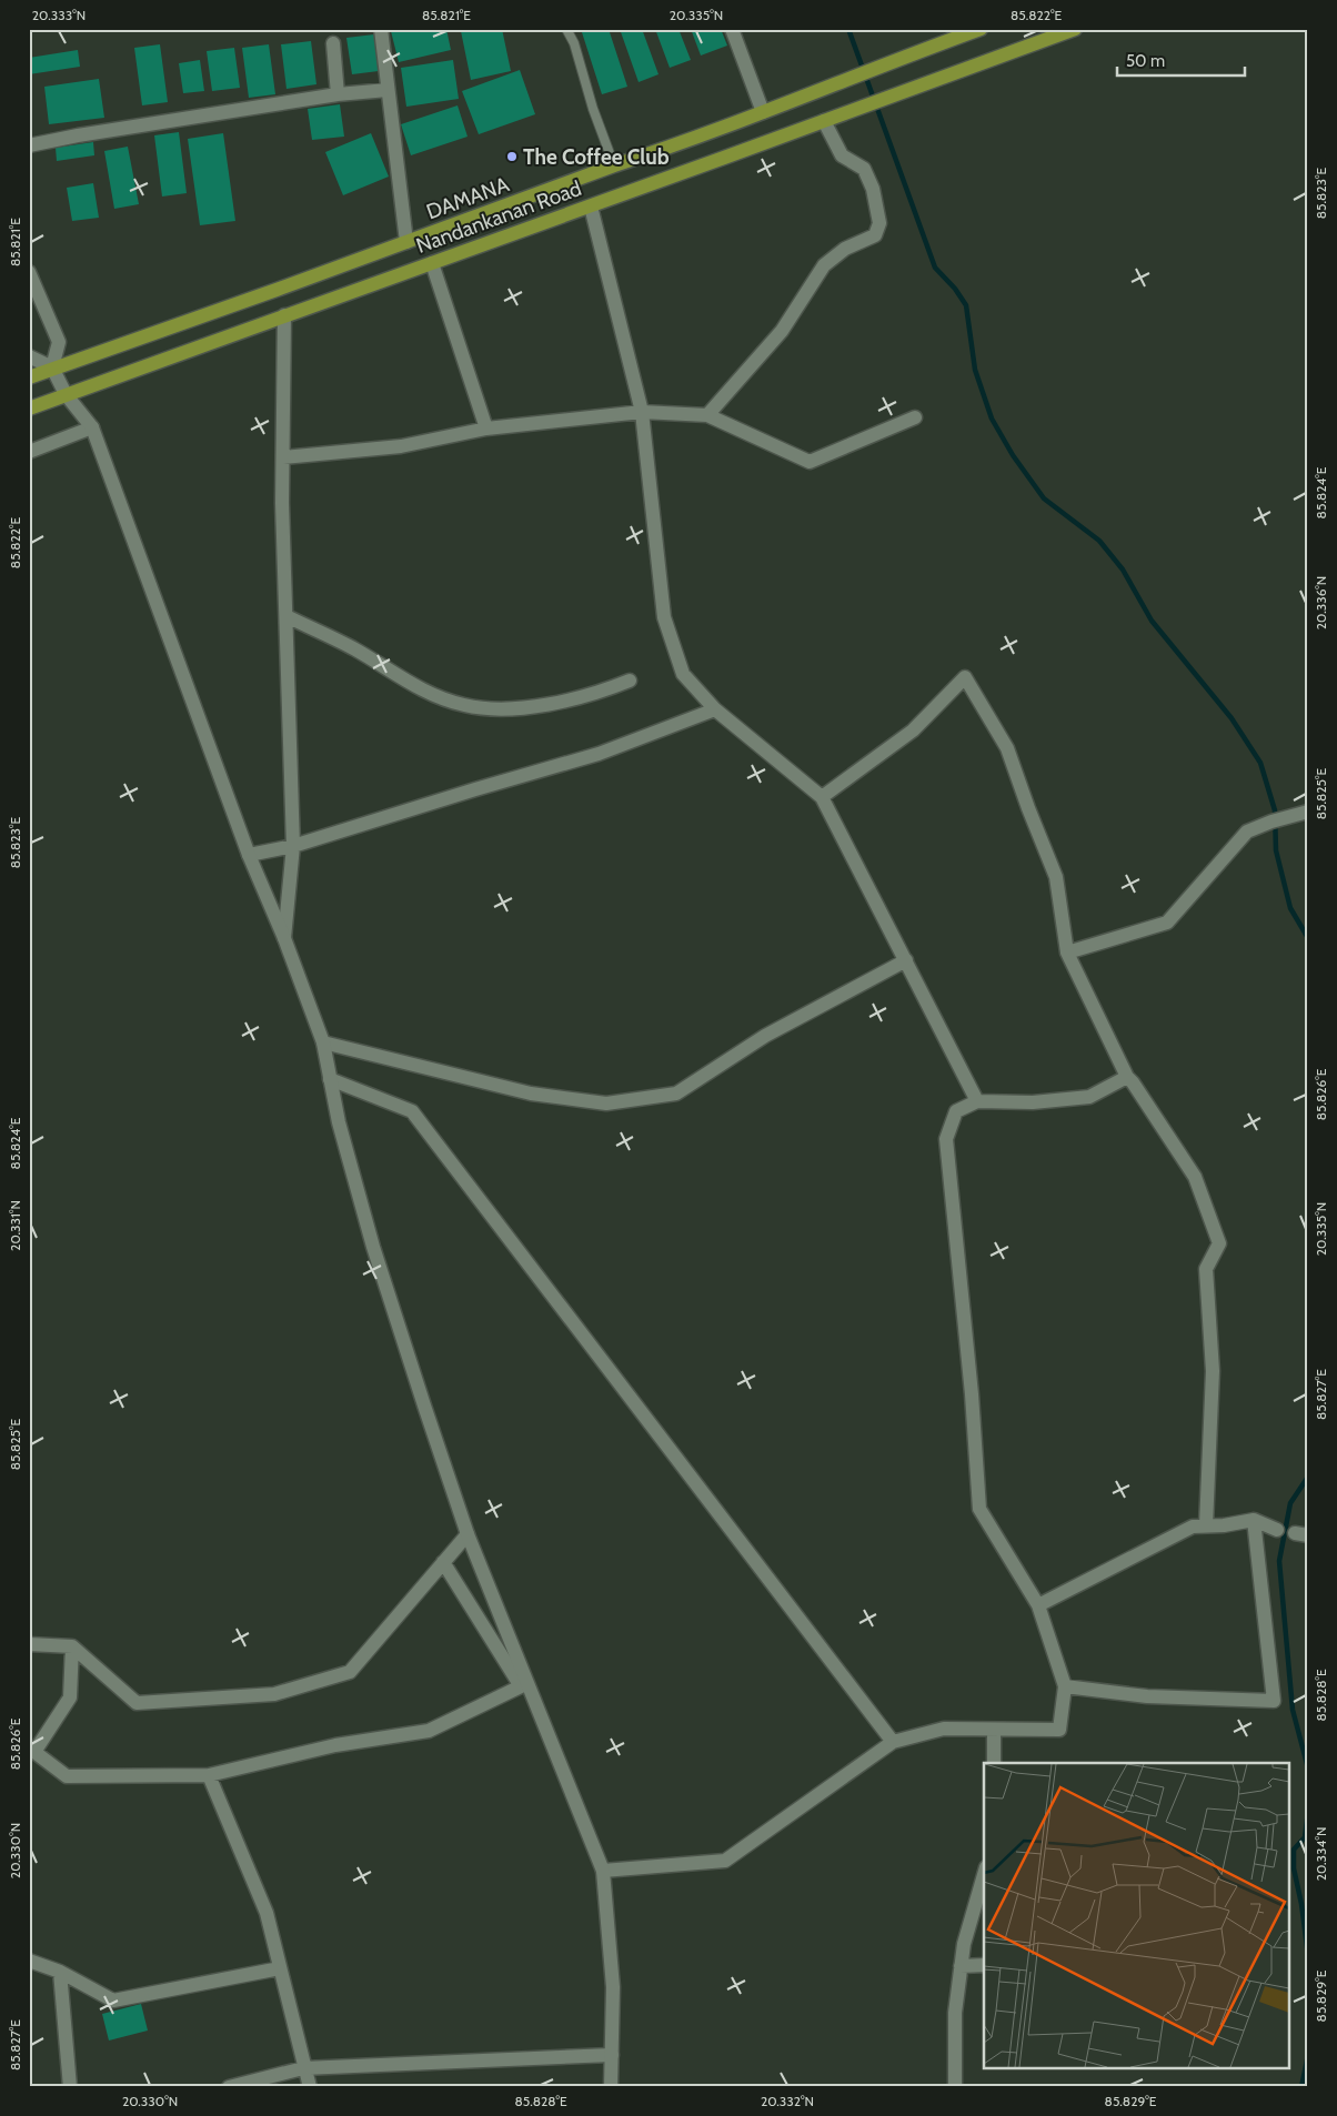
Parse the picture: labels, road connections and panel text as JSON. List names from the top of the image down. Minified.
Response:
{"streets":{"main road":["DAMANA","Nandankanan Road"]},"places":["The Coffee Club"],"scale_bar":"50 m","coordinates":["20.333°N","85.821°E","20.335°N","85.822°E","85.823°E","85.824°E","20.336°N","85.825°E","85.826°E","20.331°N","85.827°E","85.828°E","20.330°N","20.334°N","85.829°E","20.332°N"]}
